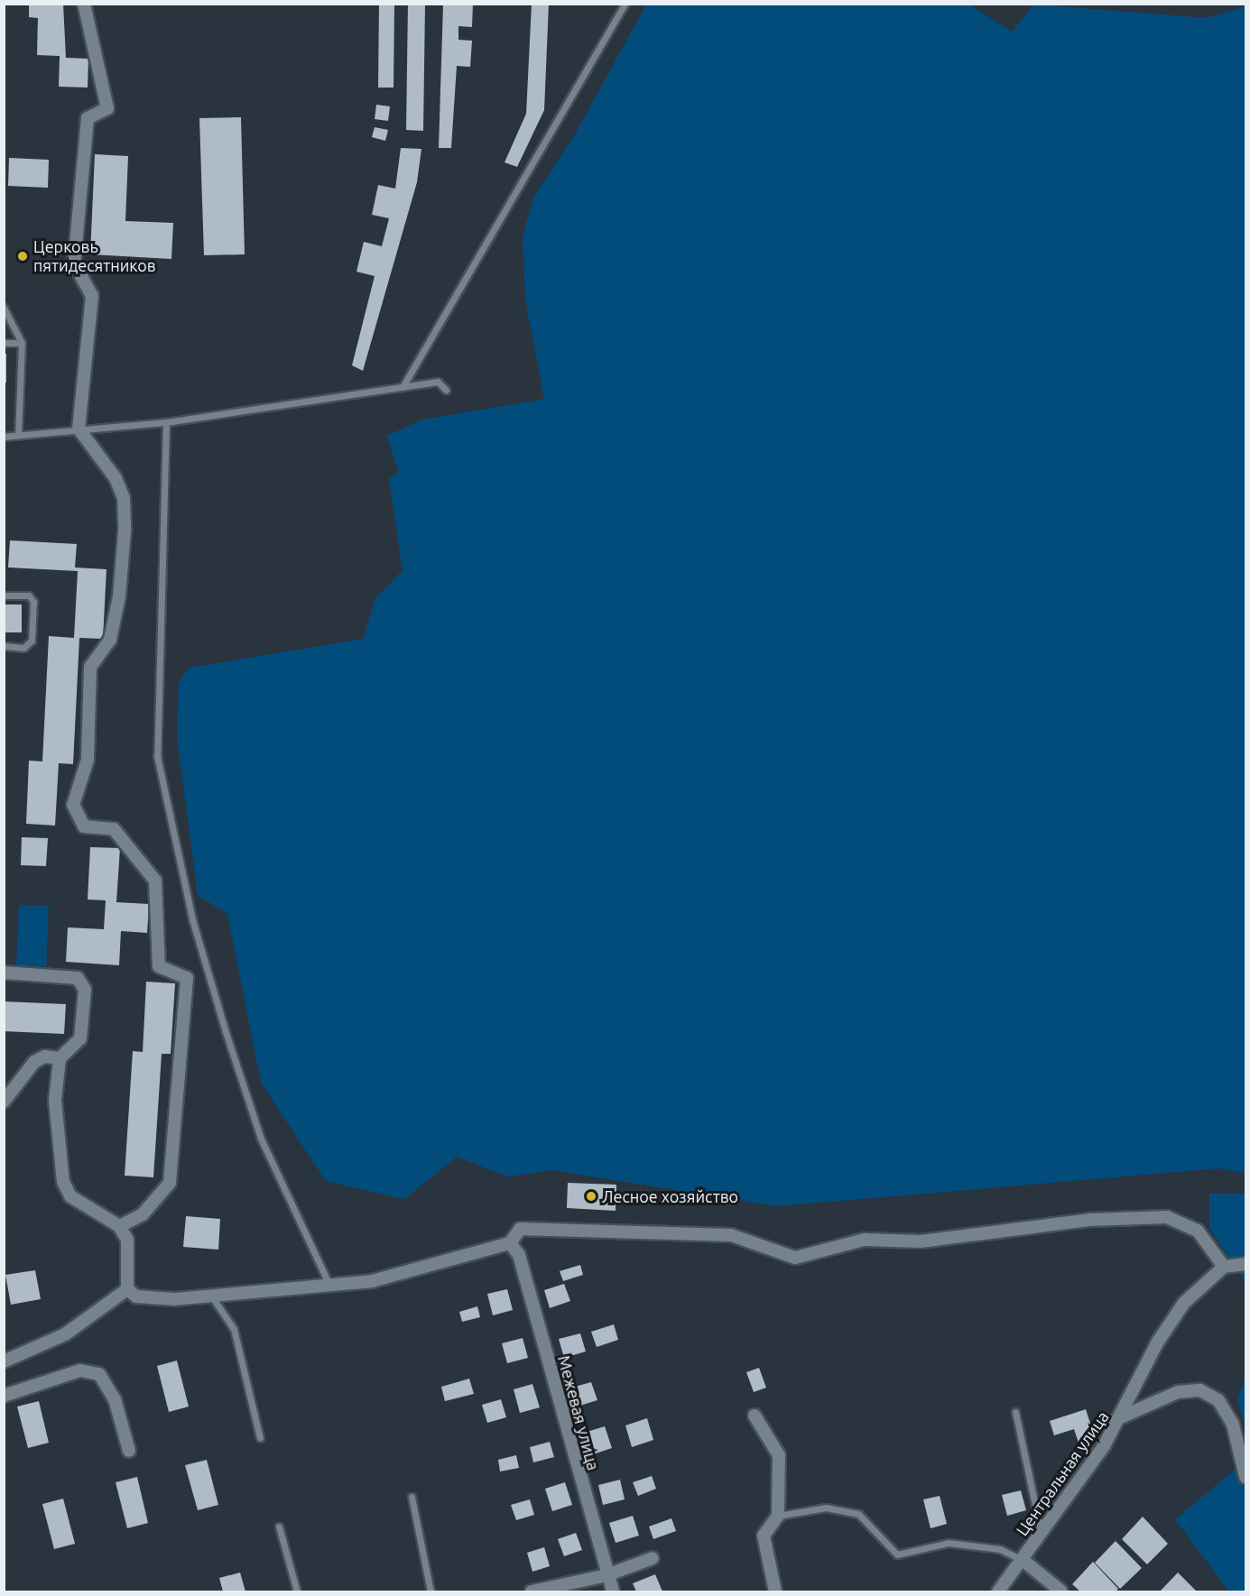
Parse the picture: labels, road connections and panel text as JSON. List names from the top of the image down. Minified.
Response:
{"streets":{"street":["Межевая улица","Центральная улица"]},"places":["Церковь пятидесятников","Лесное хозяйство"]}
